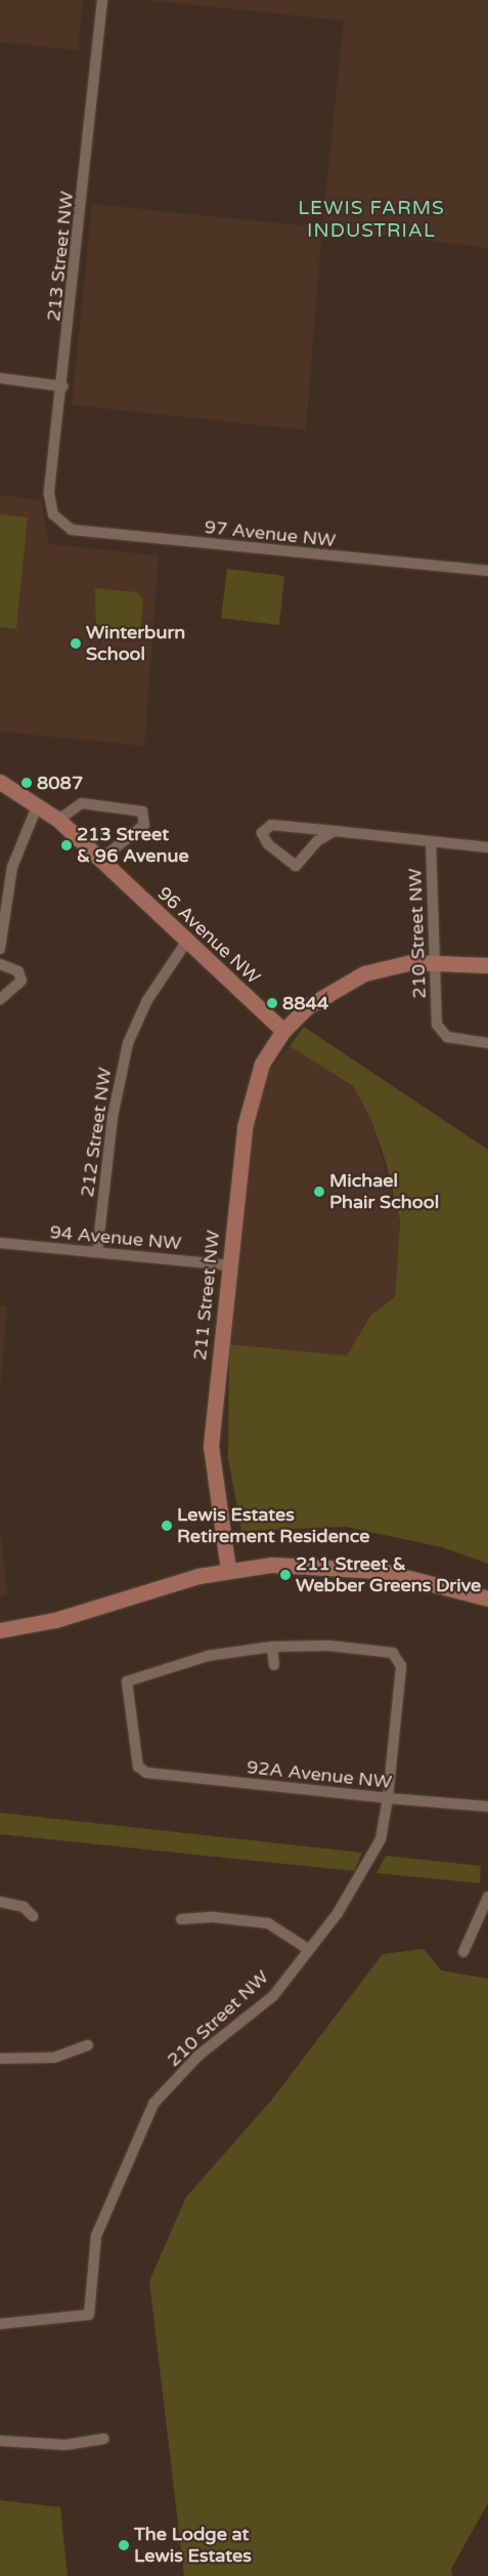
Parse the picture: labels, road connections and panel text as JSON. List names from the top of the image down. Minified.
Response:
{"streets":{"street":["213 Street NW","97 Avenue NW","210 Street NW","96 Avenue NW","212 Street NW","94 Avenue NW","211 Street NW","92A Avenue NW"]},"crossings":[["213 Street NW","97 Avenue NW"],["210 Street NW","92A Avenue NW"],["96 Avenue NW","212 Street NW"],["96 Avenue NW","211 Street NW"],["212 Street NW","94 Avenue NW"],["94 Avenue NW","211 Street NW"]],"districts":["LEWIS FARMS INDUSTRIAL"],"places":["Winterburn School","8087","213 Street & 96 Avenue","8844","Michael Phair School","Lewis Estates Retirement Residence","211 Street & Webber Greens Drive","The Lodge at Lewis Estates"]}
